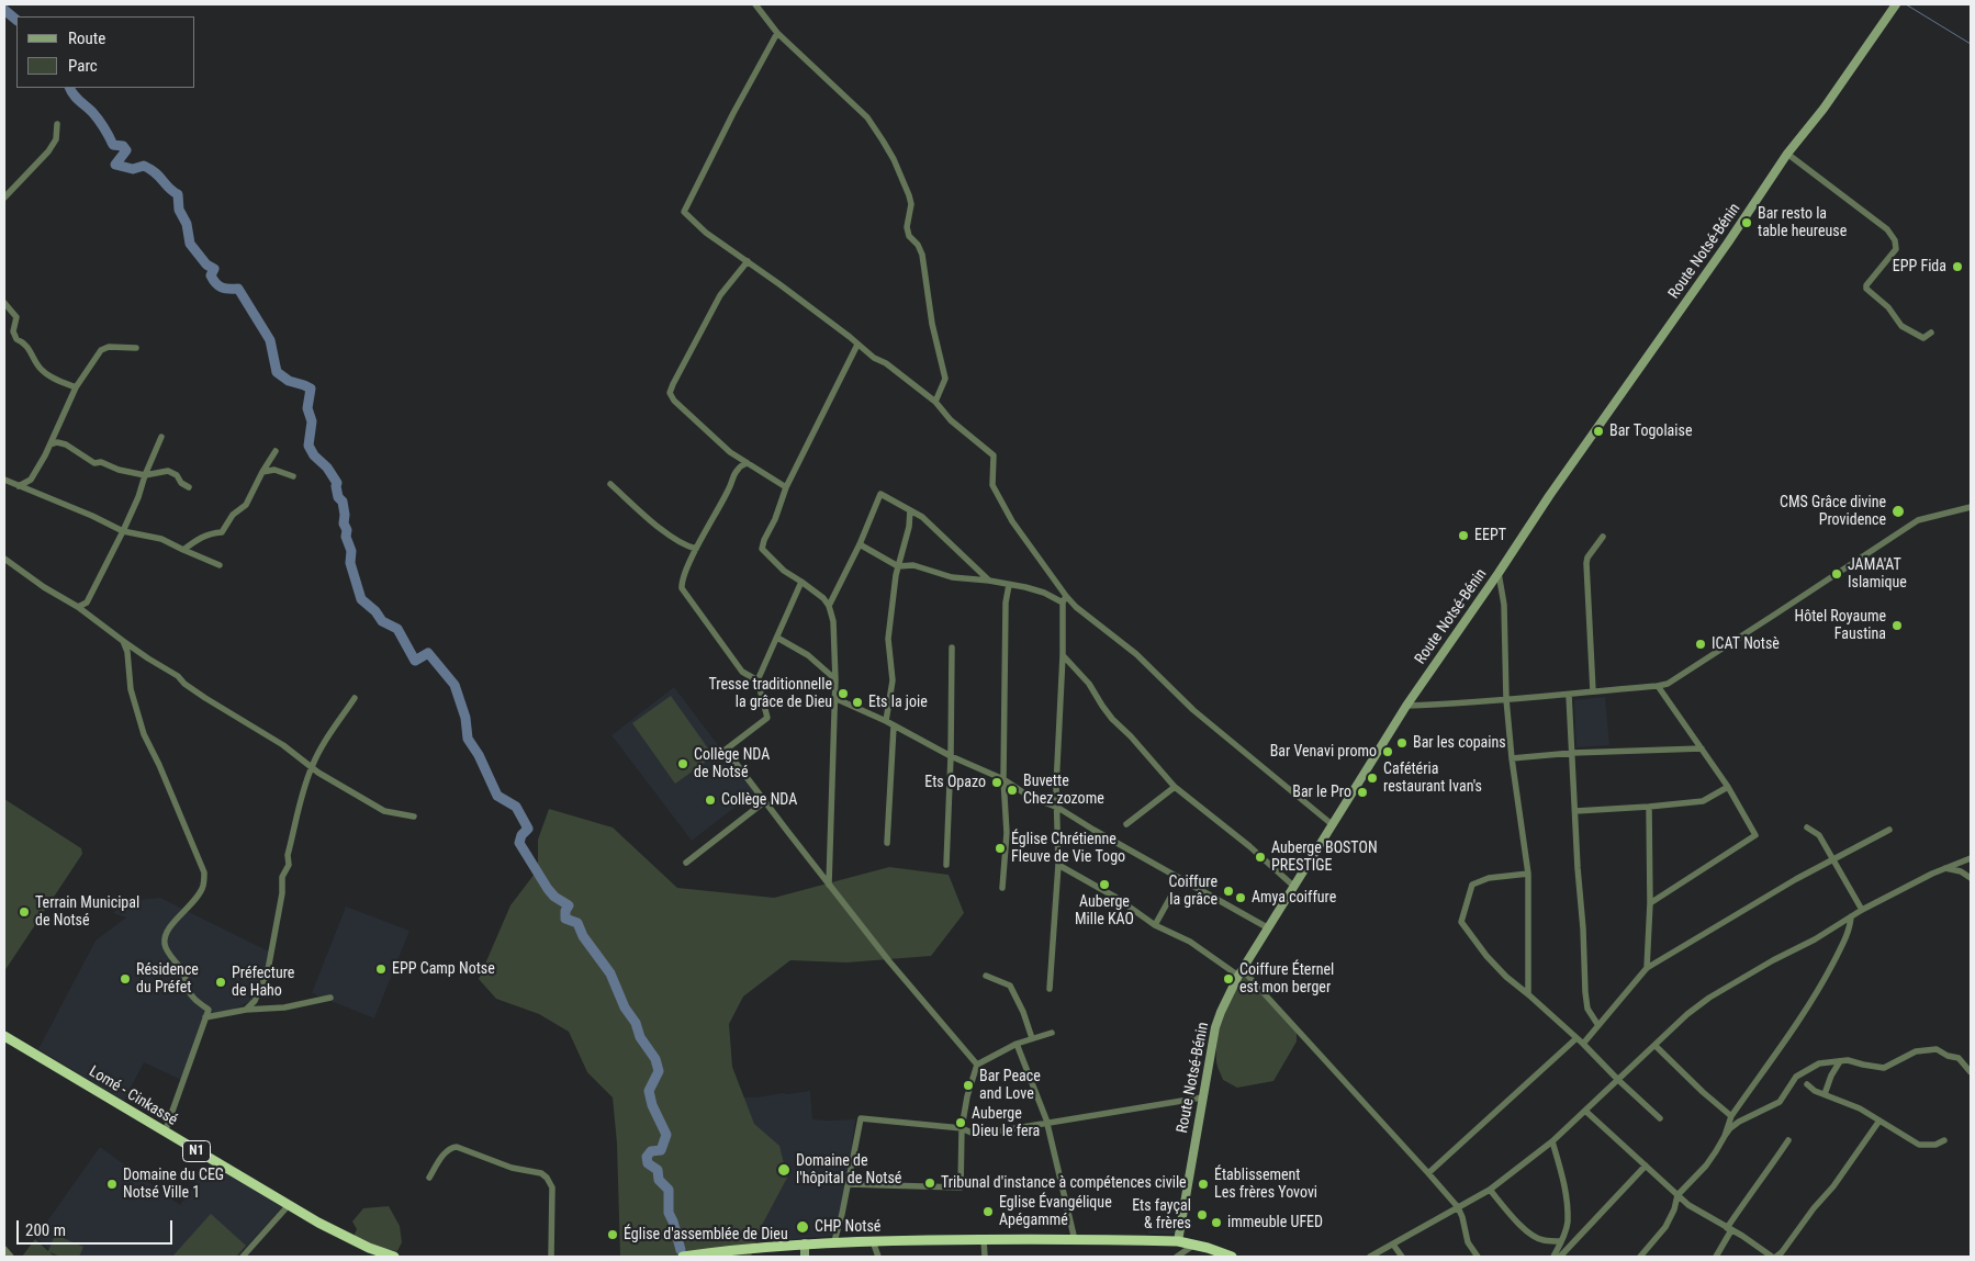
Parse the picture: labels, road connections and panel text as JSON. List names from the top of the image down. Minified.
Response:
{"streets":{"highway":["Lomé - Cinkassé","N1"],"main road":["Route Notsé-Bénin"]},"places":["Bar resto la table heureuse","EPP Fida","Bar Togolaise","CMS Grâce divine Providence","EEPT","JAMA'AT Islamique","Hôtel Royaume Faustina","ICAT Notsè","Tresse traditionnelle la grâce de Dieu","Ets la joie","Bar les copains","Bar Venavi promo","Collège NDA de Notsé","Cafétéria restaurant Ivan's","Ets Opazo","Buvette Chez zozome","Bar le Pro","Collège NDA","Église Chrétienne Fleuve de Vie Togo","Auberge BOSTON PRESTIGE","Auberge Mille KAO","Coiffure la grâce","Amya coiffure","Terrain Municipal de Notsé","EPP Camp Notse","Résidence du Préfet","Coiffure Éternel est mon berger","Préfecture de Haho","Bar Peace and Love","Auberge Dieu le fera","Domaine de l'hôpital de Notsé","Tribunal d'instance à compétences civile","Domaine du CEG Notsé Ville 1","Établissement Les frères Yovovi","Eglise Évangélique Apégammé","Ets fayçal & frères","immeuble UFED","CHP Notsé","Église d'assemblée de Dieu"],"legend":["Route","Parc"],"scale_bar":"200 m"}
